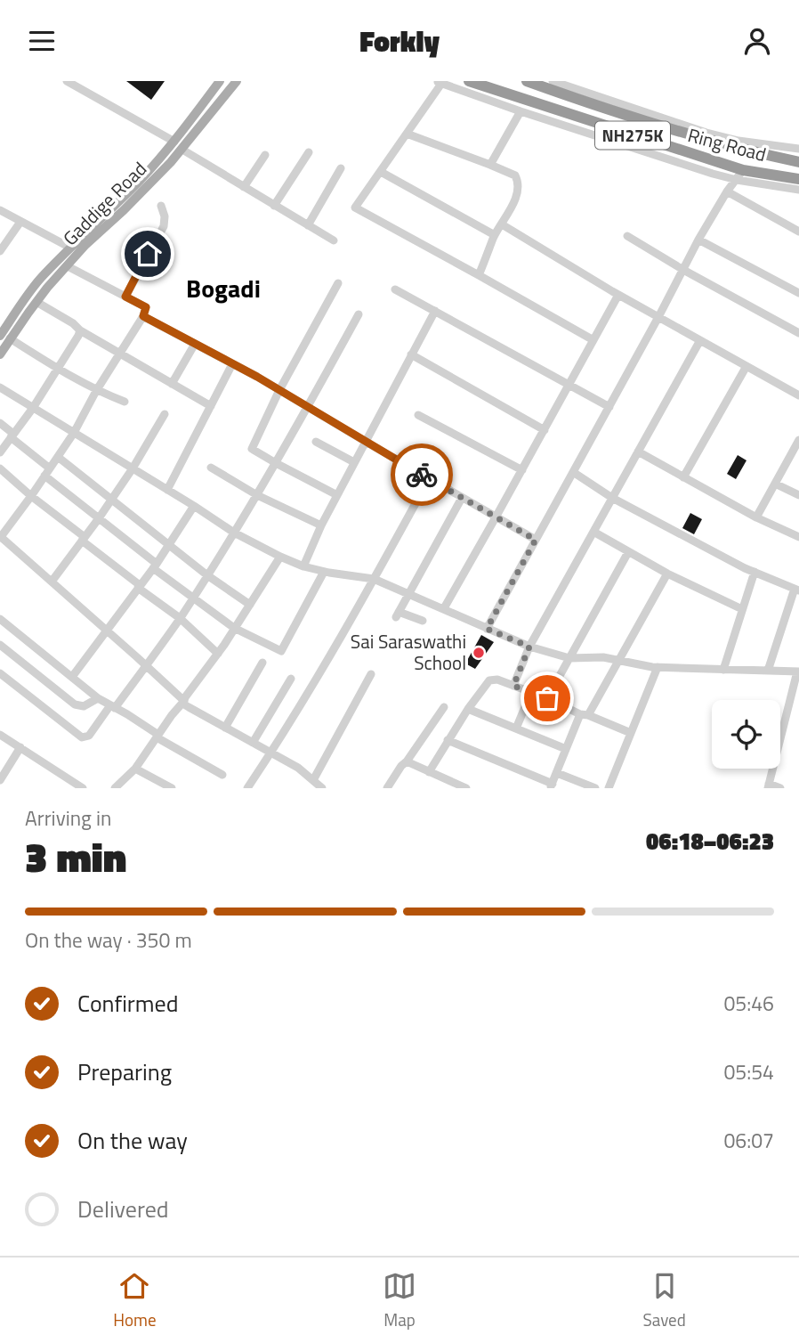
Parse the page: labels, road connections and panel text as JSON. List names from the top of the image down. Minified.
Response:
{"streets":{"highway":["NH275K","Ring Road"],"main road":["Gaddige Road"]},"districts":["Bogadi"],"places":["Sai Saraswathi School"],"page":{"header":"Forkly","heading":["3 min","Arriving in","06:18–06:23"],"bar":"On the way · 350 m","list":[["Confirmed","05:46"],["Preparing","05:54"],["On the way","06:07"],"Delivered"],"tabs":["Home","Map","Saved"]}}
